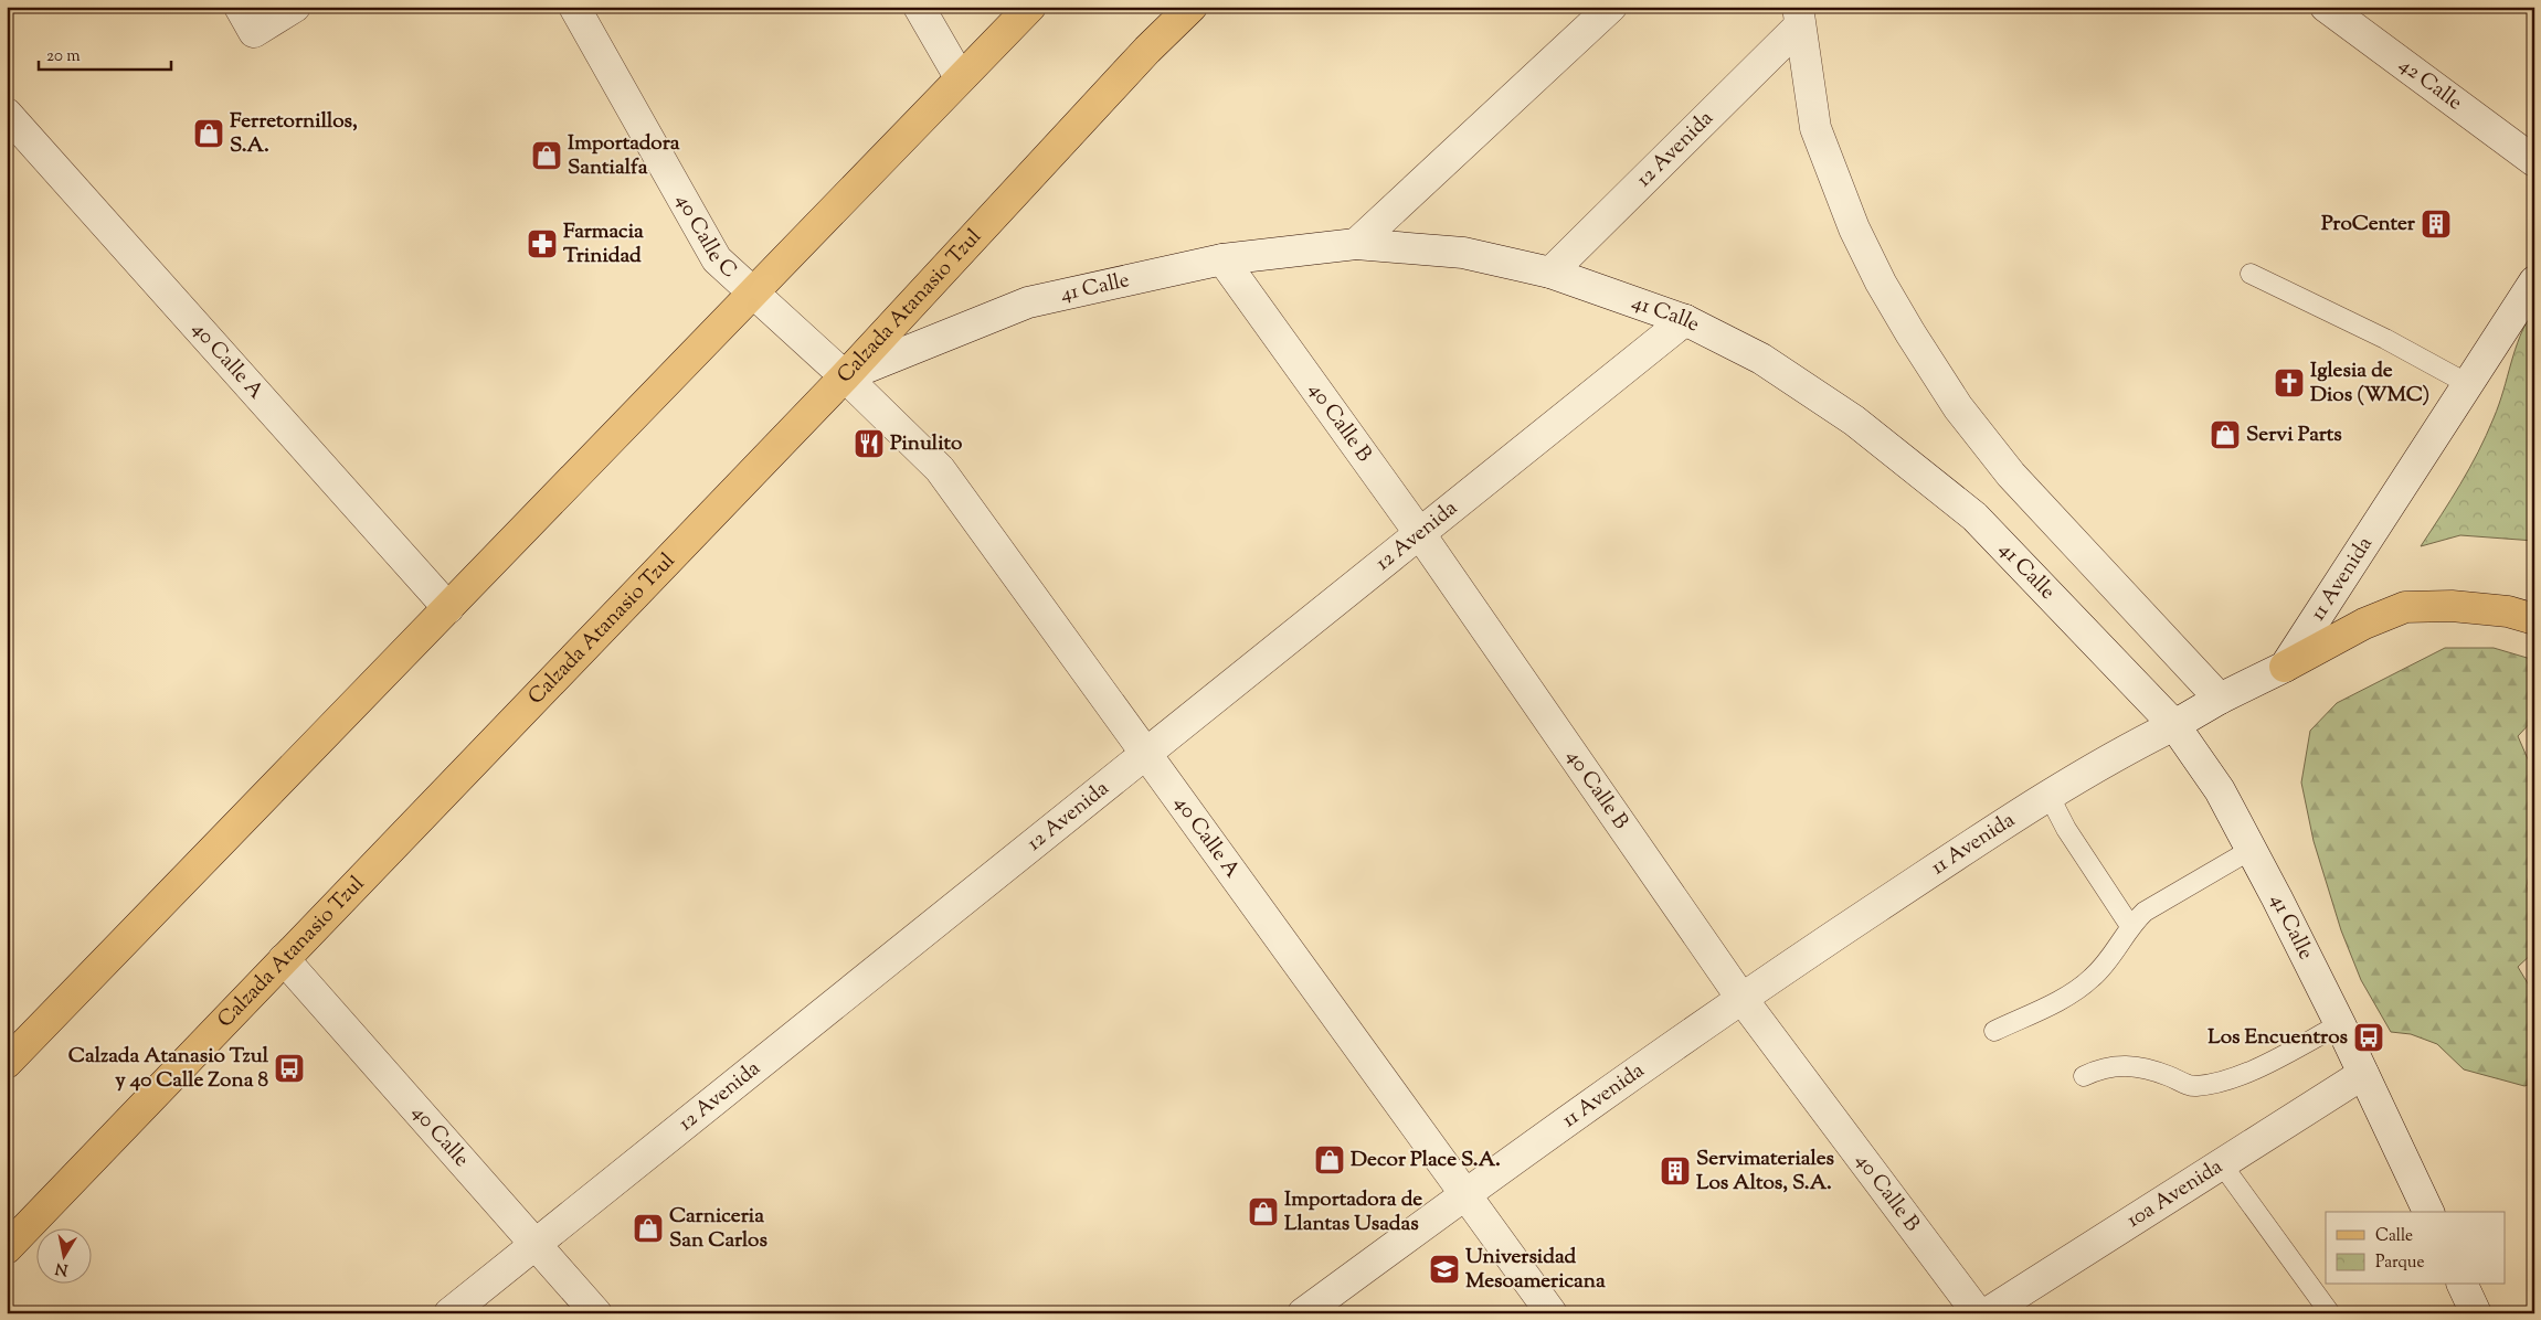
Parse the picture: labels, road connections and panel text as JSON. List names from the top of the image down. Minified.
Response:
{"streets":{"main road":["Calzada Atanasio Tzul"],"street":["42 Calle","12 Avenida","40 Calle C","41 Calle","40 Calle A","40 Calle B","11 Avenida","40 Calle","10a Avenida"]},"crossings":[["12 Avenida","41 Calle"],["12 Avenida","40 Calle A"],["12 Avenida","40 Calle B"],["12 Avenida","40 Calle"],["40 Calle C","41 Calle"],["40 Calle C","Calzada Atanasio Tzul"],["40 Calle C","40 Calle A"],["41 Calle","Calzada Atanasio Tzul"],["41 Calle","40 Calle A"],["41 Calle","40 Calle B"],["41 Calle","11 Avenida"],["41 Calle","10a Avenida"],["Calzada Atanasio Tzul","40 Calle A"],["Calzada Atanasio Tzul","40 Calle"],["40 Calle A","11 Avenida"],["40 Calle B","11 Avenida"]],"places":{"shop":["Ferretornillos, S.A.","Importadora Santialfa","Servi Parts","Decor Place S.A.","Importadora de Llantas Usadas","Carniceria San Carlos"],"building":["ProCenter","Servimateriales Los Altos, S.A."],"pharmacy":["Farmacia Trinidad"],"church":["Iglesia de Dios (WMC)"],"restaurant":["Pinulito"],"bus stop":["Los Encuentros","Calzada Atanasio Tzul y 40 Calle Zona 8"],"school or university":["Universidad Mesoamericana"]},"legend":["Calle","Parque"],"scale_bar":"20 m","north":"bottom"}
